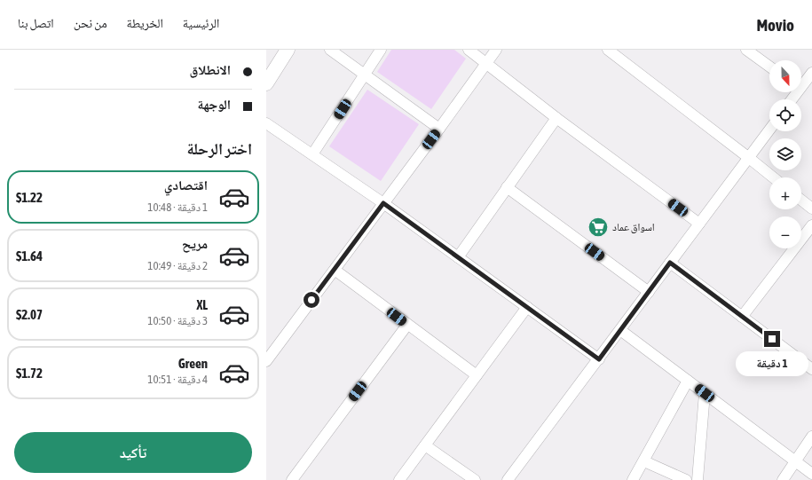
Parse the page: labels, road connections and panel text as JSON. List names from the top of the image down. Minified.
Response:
{"places":{"supermarket":["اسواق عماد"]},"north":"bottom","page":{"header":"Movio","nav":["الرئيسية","الخريطة","من نحن","اتصل بنا"],"banner":["الانطلاق","الوجهة"],"map_buttons":["+","−"],"heading":"اختر الرحلة","list":[{"name":"اقتصادي","note":"1 دقيقة · 10:48","value":"$1.22"},{"name":"مريح","note":"2 دقيقة · 10:49","value":"$1.64"},{"name":"XL","note":"3 دقيقة · 10:50","value":"$2.07"},{"name":"Green","note":"4 دقيقة · 10:51","value":"$1.72"}],"bubble":"1 دقيقة","buttons":"تأكيد"}}
